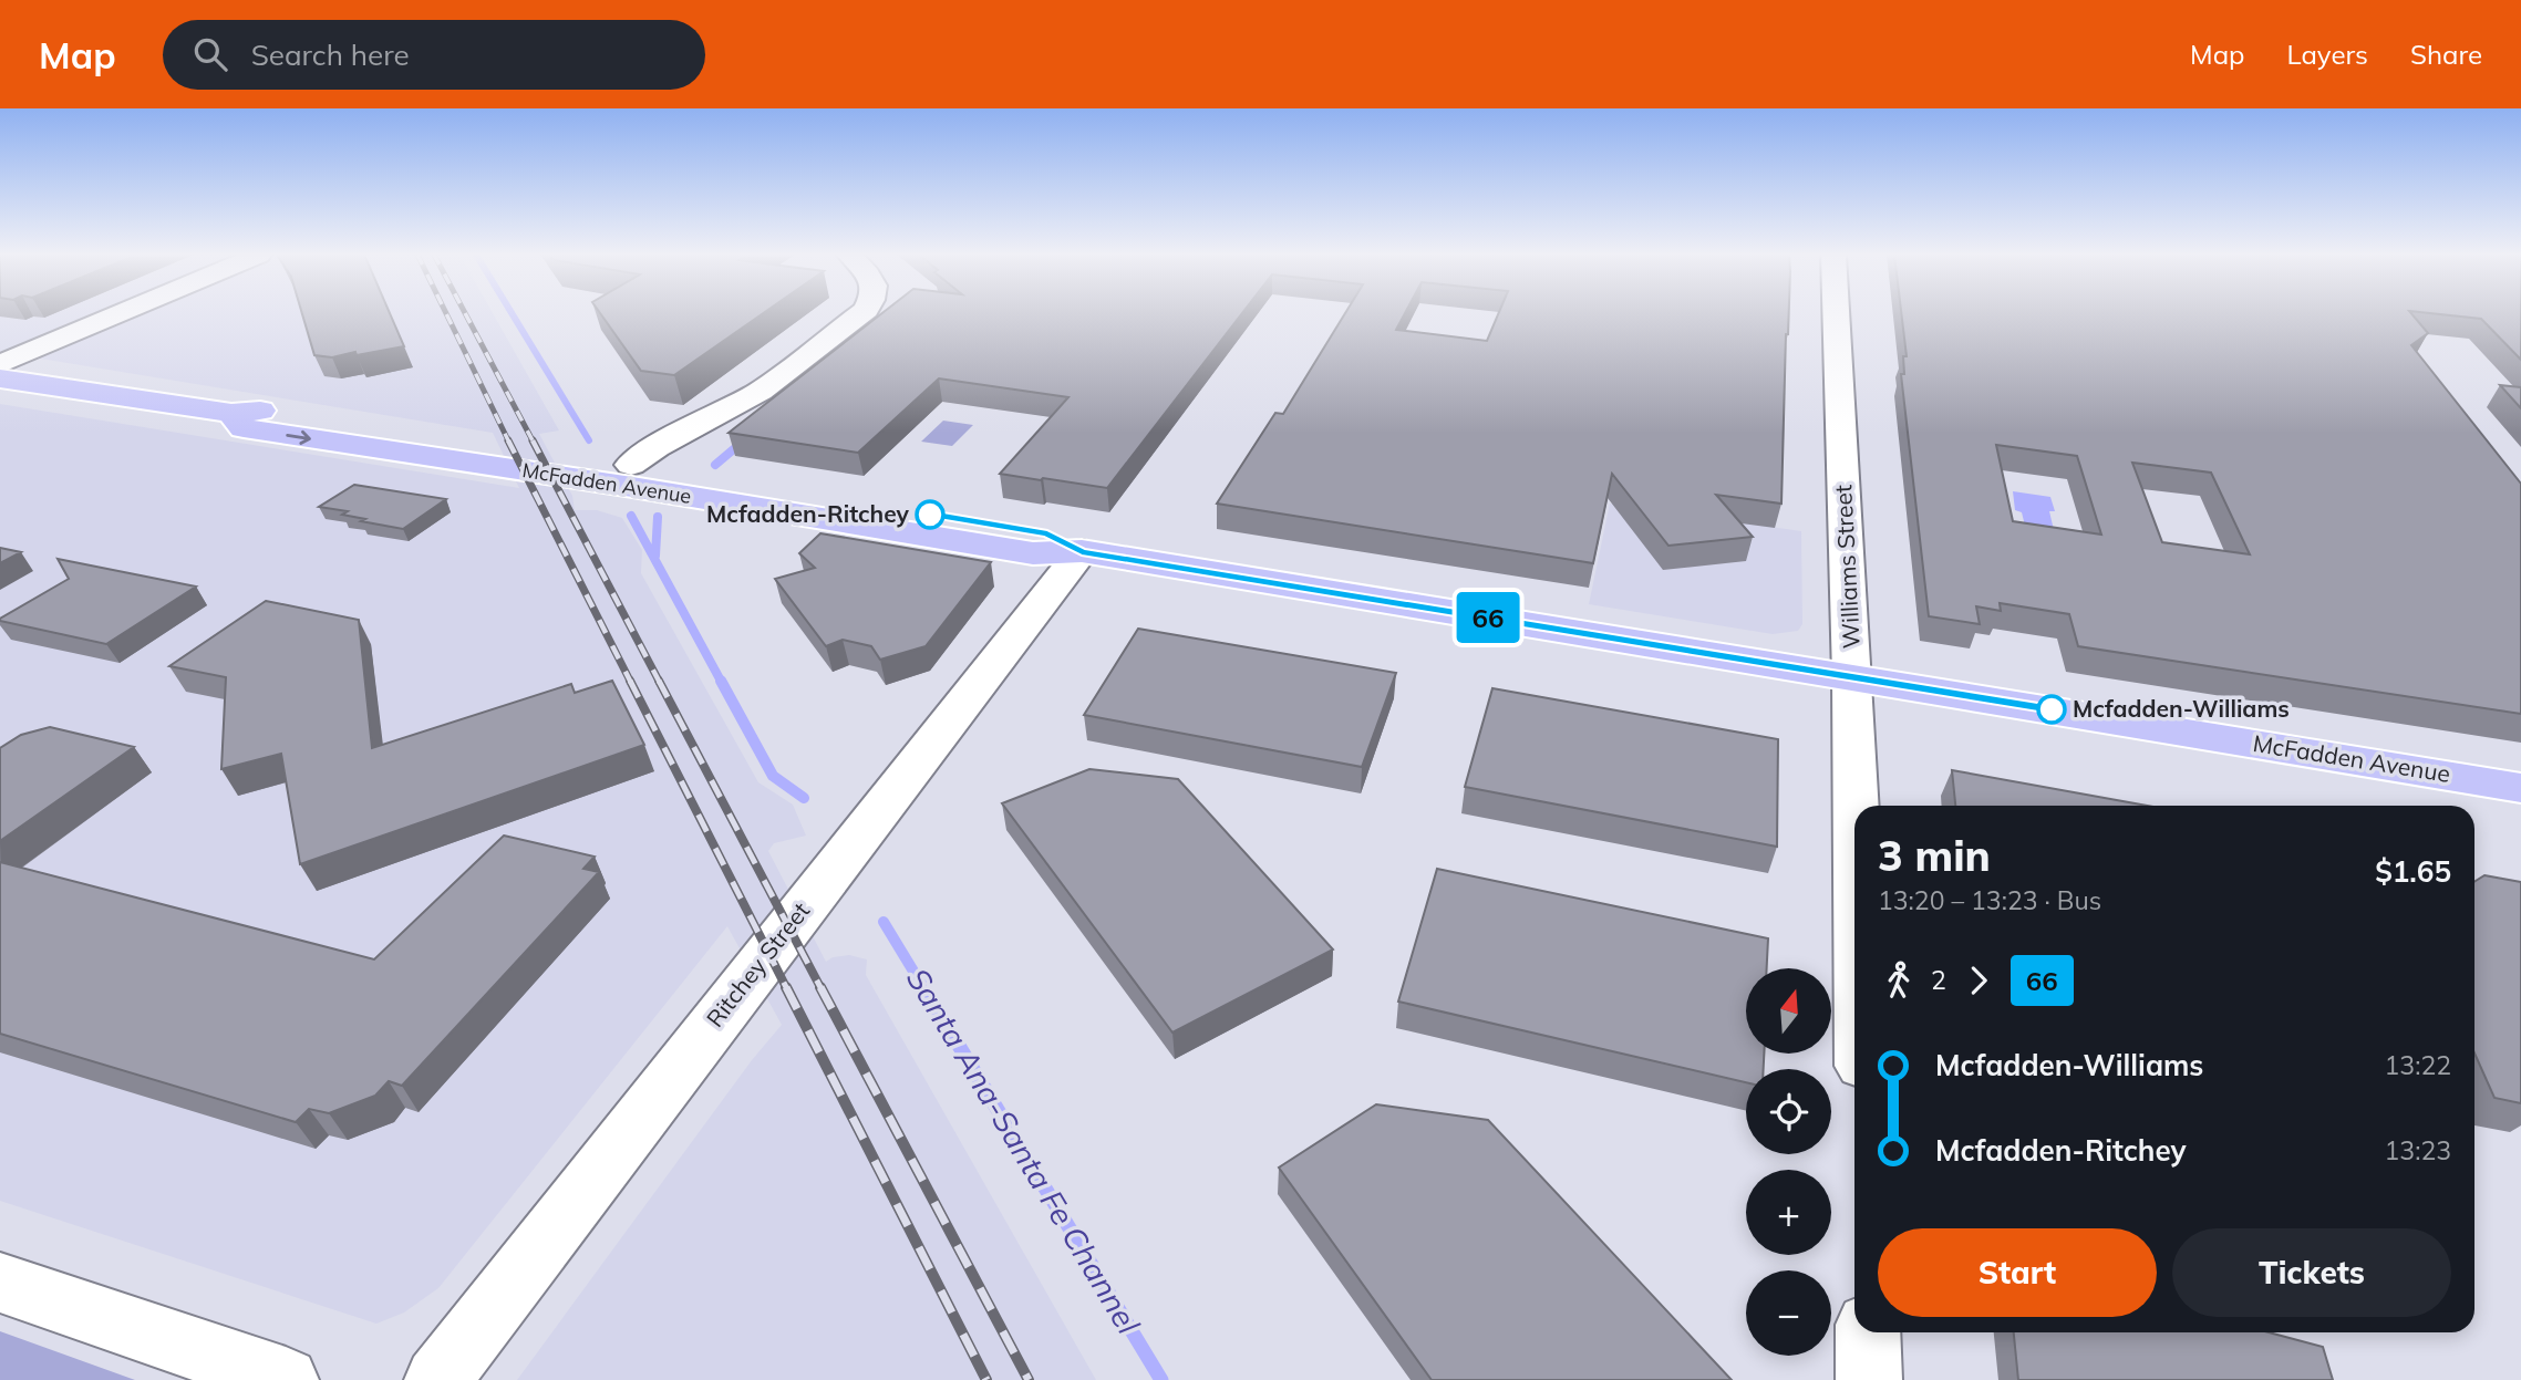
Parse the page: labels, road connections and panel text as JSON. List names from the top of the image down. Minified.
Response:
{"streets":{"main road":["McFadden Avenue"],"street":["Williams Street","Ritchey Street"]},"crossings":[["McFadden Avenue","Williams Street"],["McFadden Avenue","Ritchey Street"]],"water":["Santa Ana-Santa Fe Channel"],"places":["Mcfadden-Ritchey","Mcfadden-Williams"],"lines":["bus line 66"],"north":"top","page":{"header":"Map","search":"Search here","nav":["Map","Layers","Share"],"on_map":"66","heading":["3 min","13:20 – 13:23 · Bus","$1.65"],"legs":["2","66"],"map_buttons":["+","−"],"list":[{"name":"Mcfadden-Williams","value":"13:22"},{"name":"Mcfadden-Ritchey","value":"13:23"}],"buttons":["Start","Tickets"]}}
